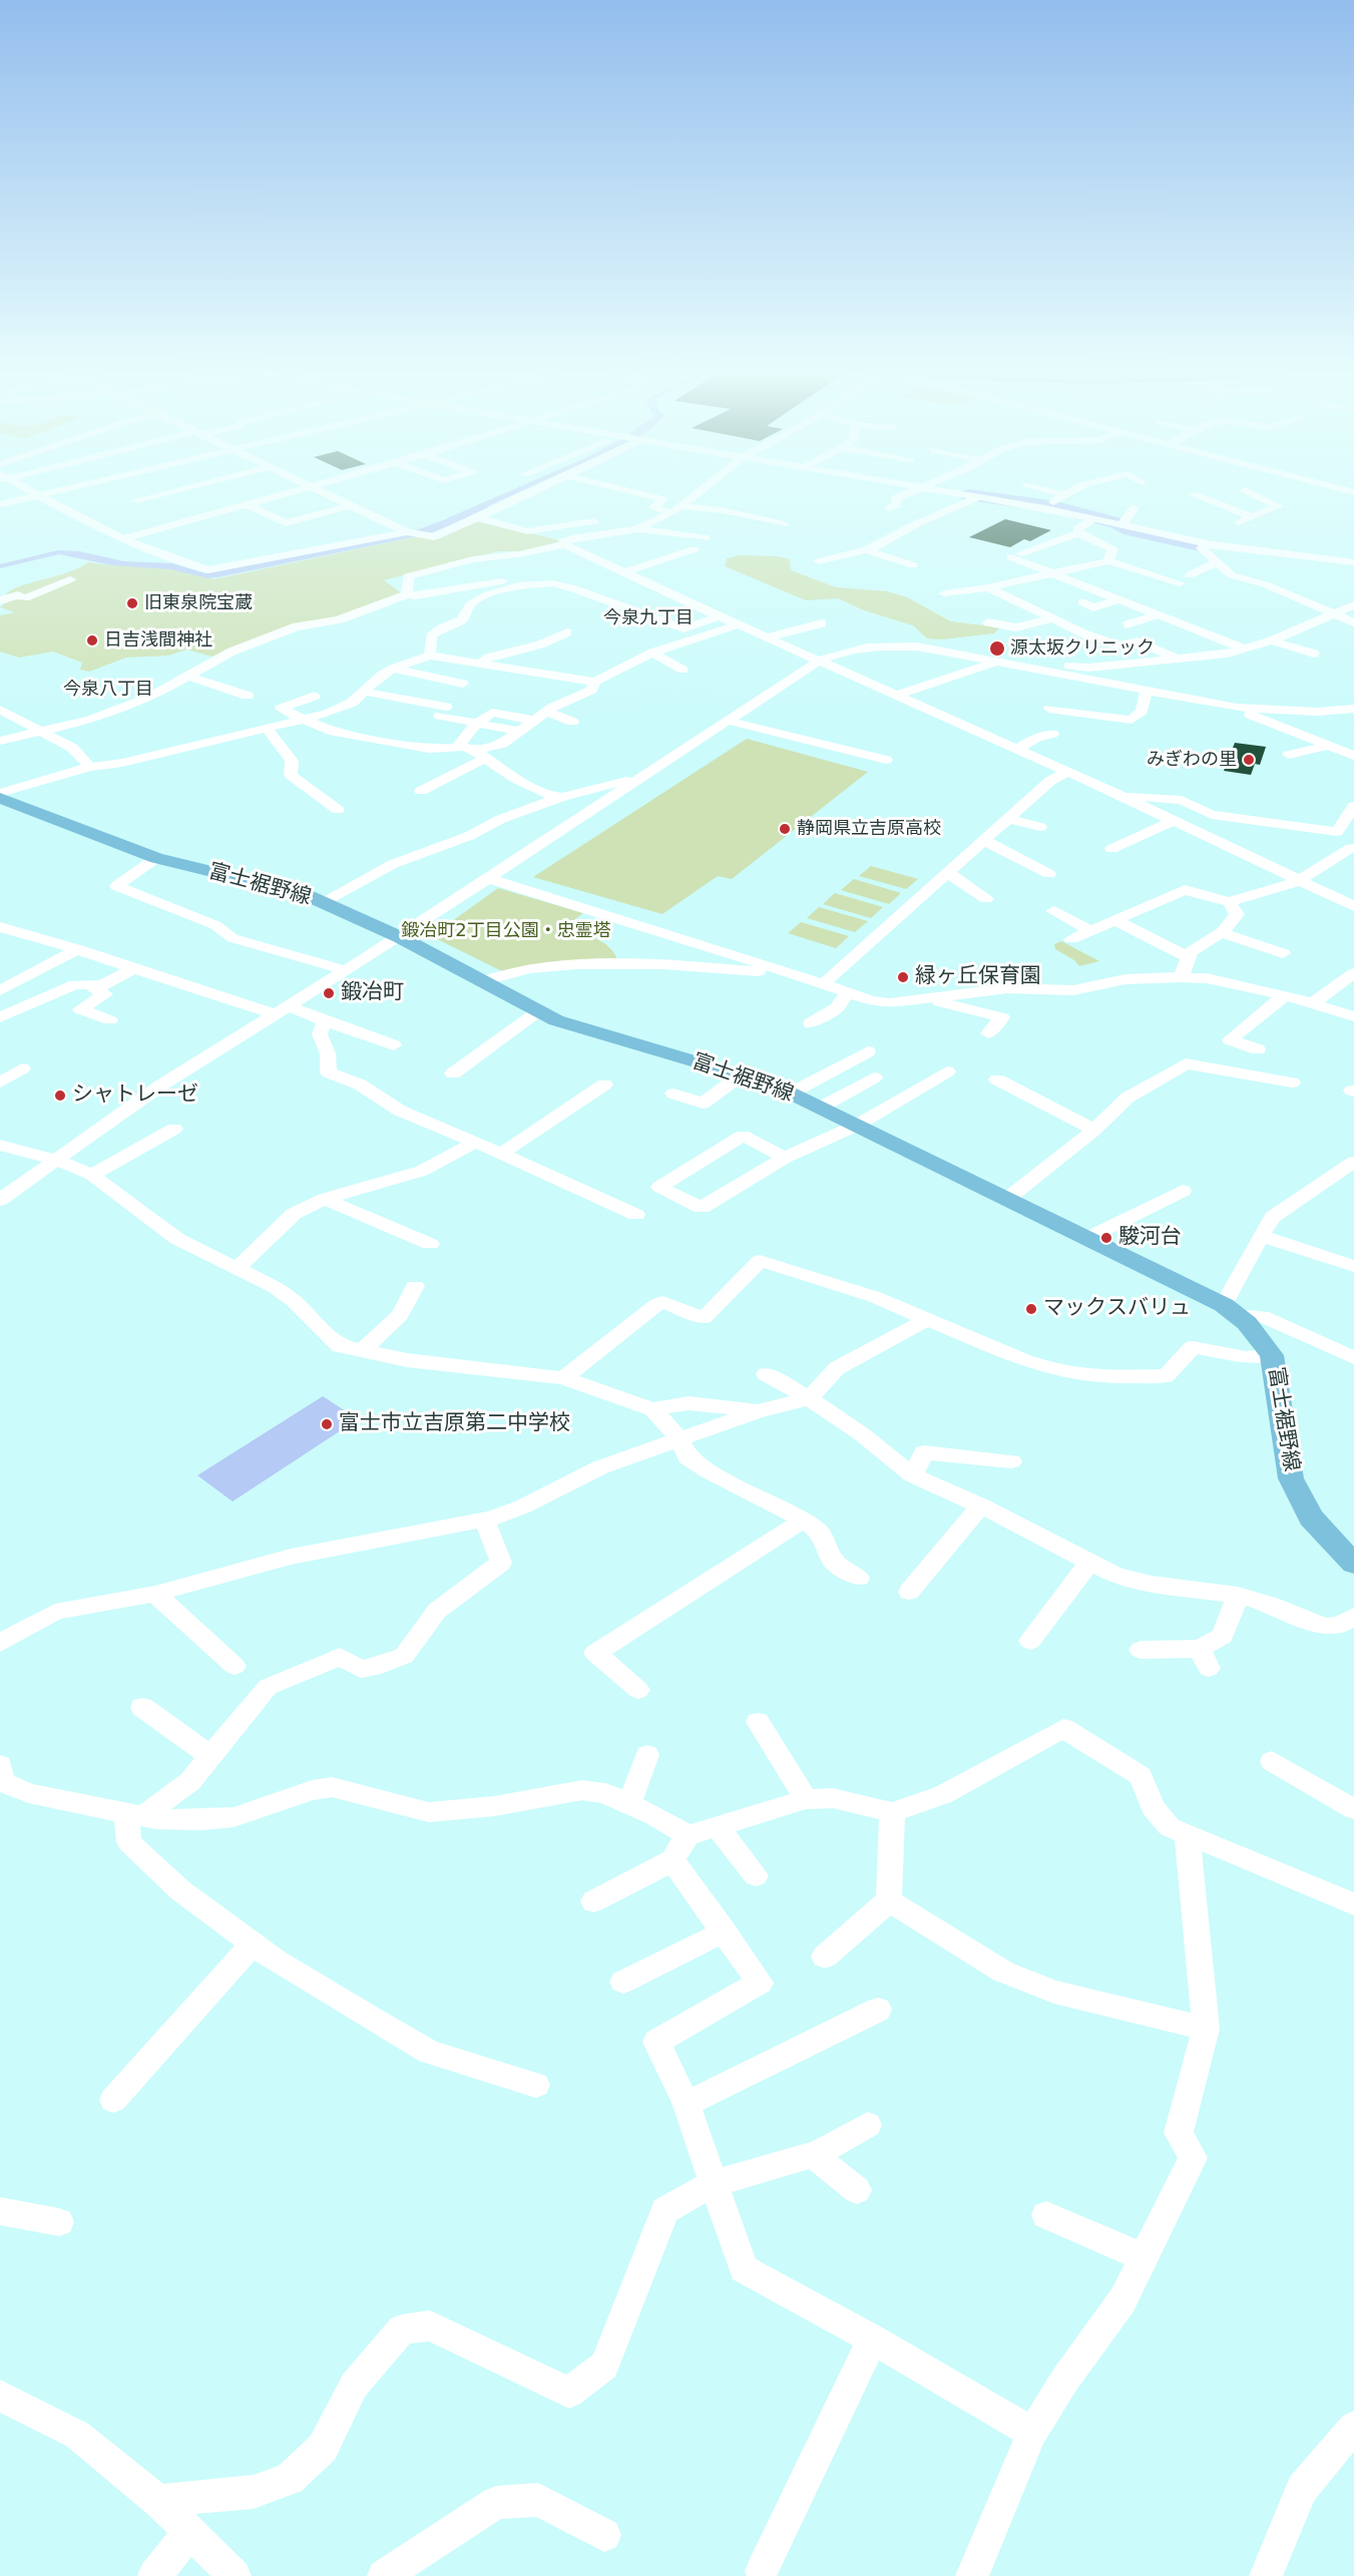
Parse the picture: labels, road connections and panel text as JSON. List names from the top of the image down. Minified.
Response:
{"streets":{"main road":["富士裾野線"]},"districts":["今泉九丁目","今泉八丁目"],"parks":["鍛冶町2丁目公園・忠霊塔"],"places":["旧東泉院宝蔵","日吉浅間神社","源太坂クリニック","みぎわの里","静岡県立吉原高校","緑ヶ丘保育園","鍛冶町","シャトレーゼ","駿河台","マックスバリュ","富士市立吉原第二中学校"]}
